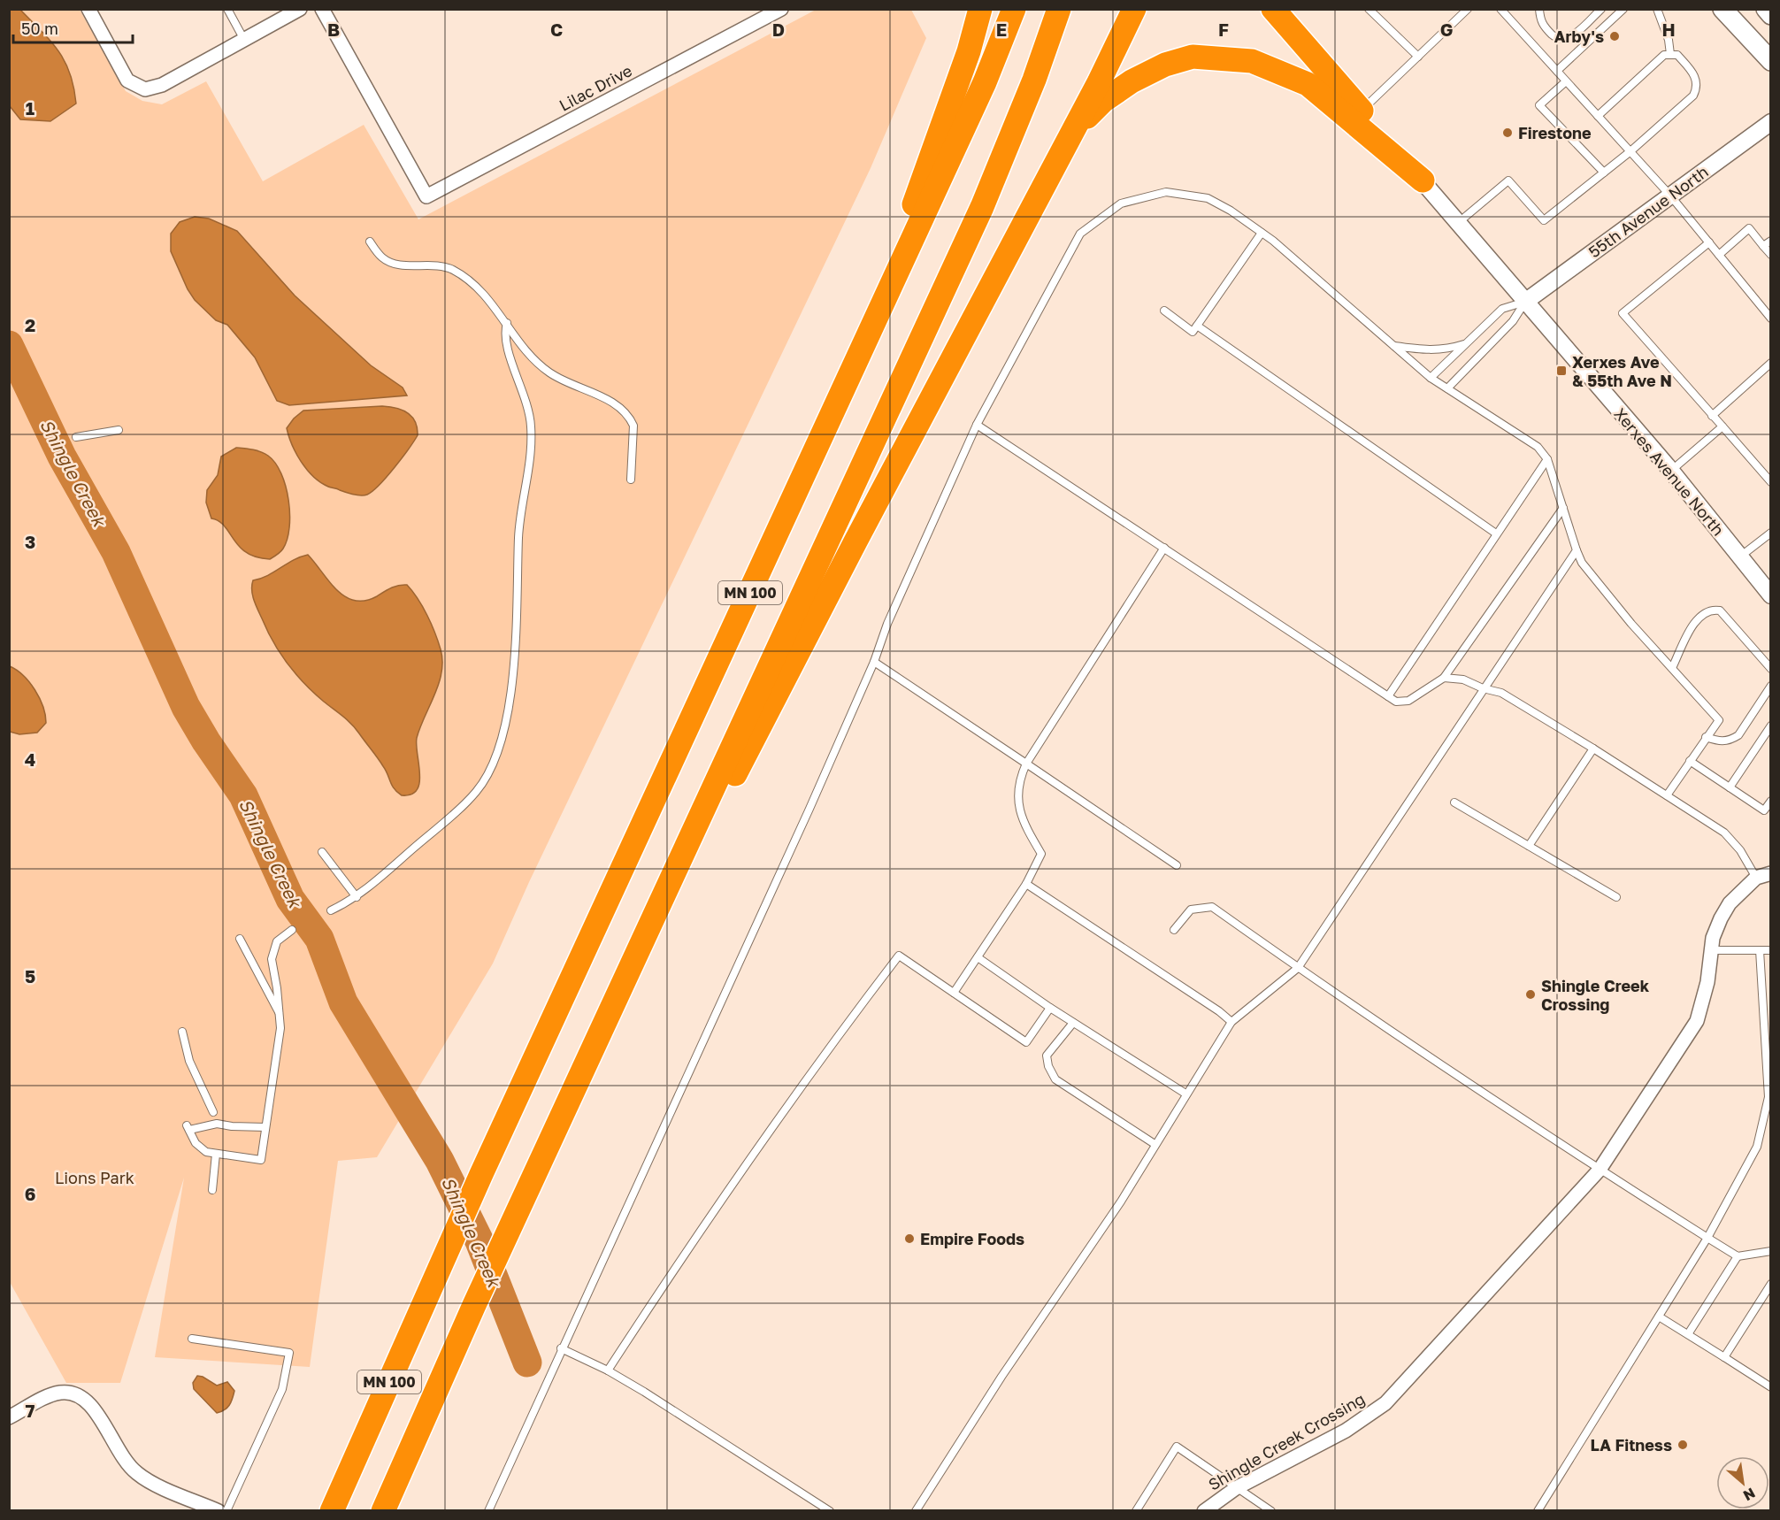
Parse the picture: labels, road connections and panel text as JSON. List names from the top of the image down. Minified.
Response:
{"streets":{"highway":["MN 100"],"street":["Lilac Drive","55th Avenue North","Xerxes Avenue North","Shingle Creek Crossing"]},"crossings":[["55th Avenue North","Xerxes Avenue North"]],"water":["Shingle Creek"],"parks":["Lions Park"],"places":{"other":["Arby's","Firestone","Shingle Creek Crossing","Empire Foods","LA Fitness"],"transit":["Xerxes Ave & 55th Ave N"]},"scale_bar":"50 m","north":"bottom right","grid":{"columns":["B","C","D","E","F","G","H"],"rows":["1","2","3","4","5","6","7"]}}
